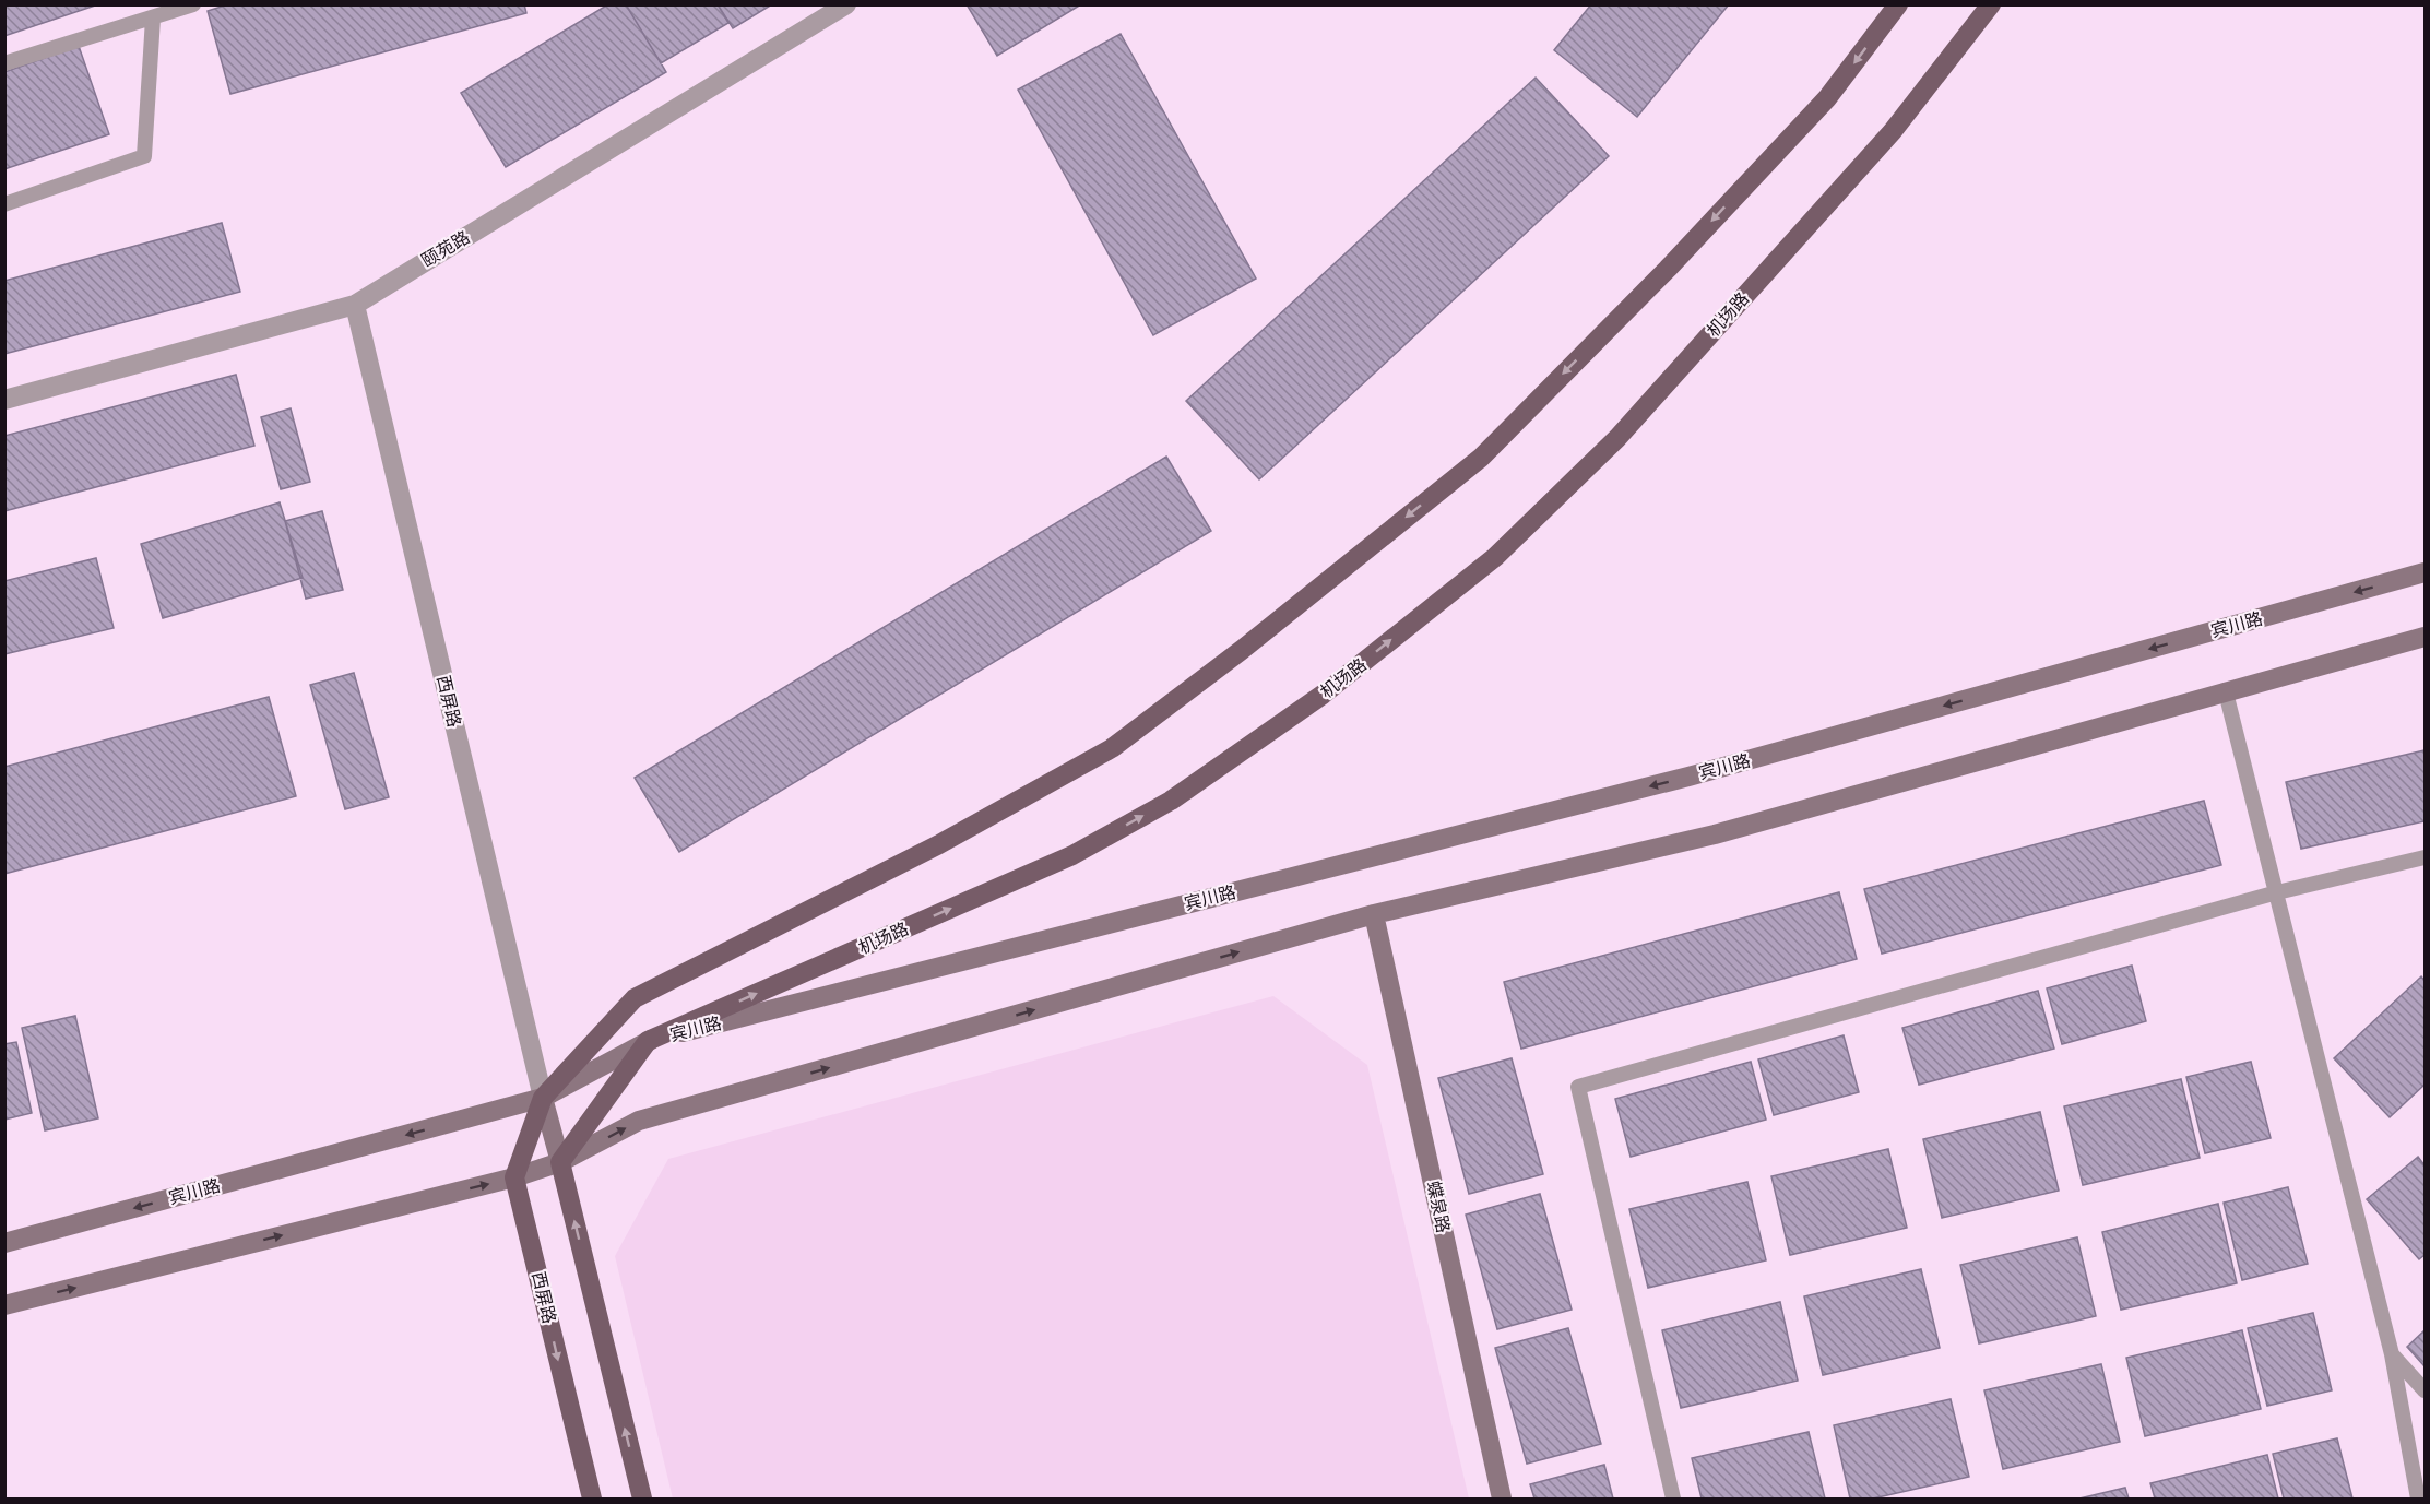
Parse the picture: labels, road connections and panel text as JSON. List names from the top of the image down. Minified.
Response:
{"streets":{"main road":["机场路","宾川路","西屏路","蝶泉路"],"street":["颐苑路"]},"crossings":[["颐苑路","西屏路"],["机场路","宾川路"],["宾川路","西屏路"]]}
